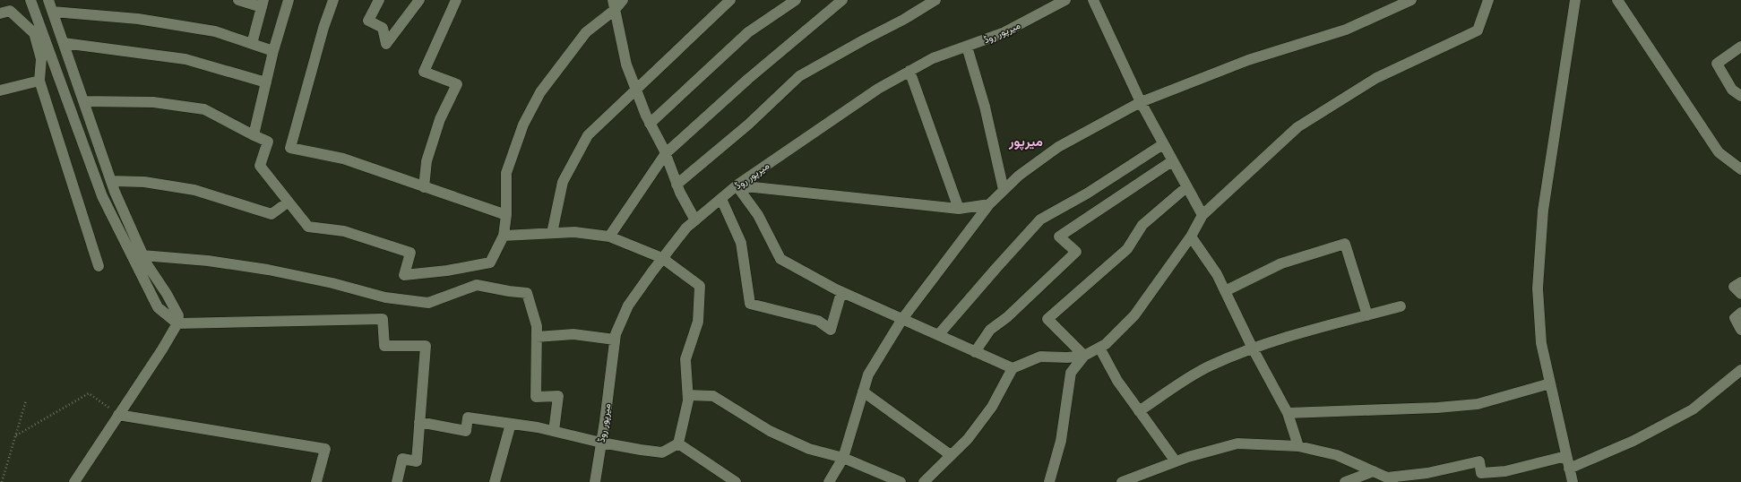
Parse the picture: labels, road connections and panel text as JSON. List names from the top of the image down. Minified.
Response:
{"streets":{"street":["میرپور روڈ"]},"districts":["میرپور"]}
